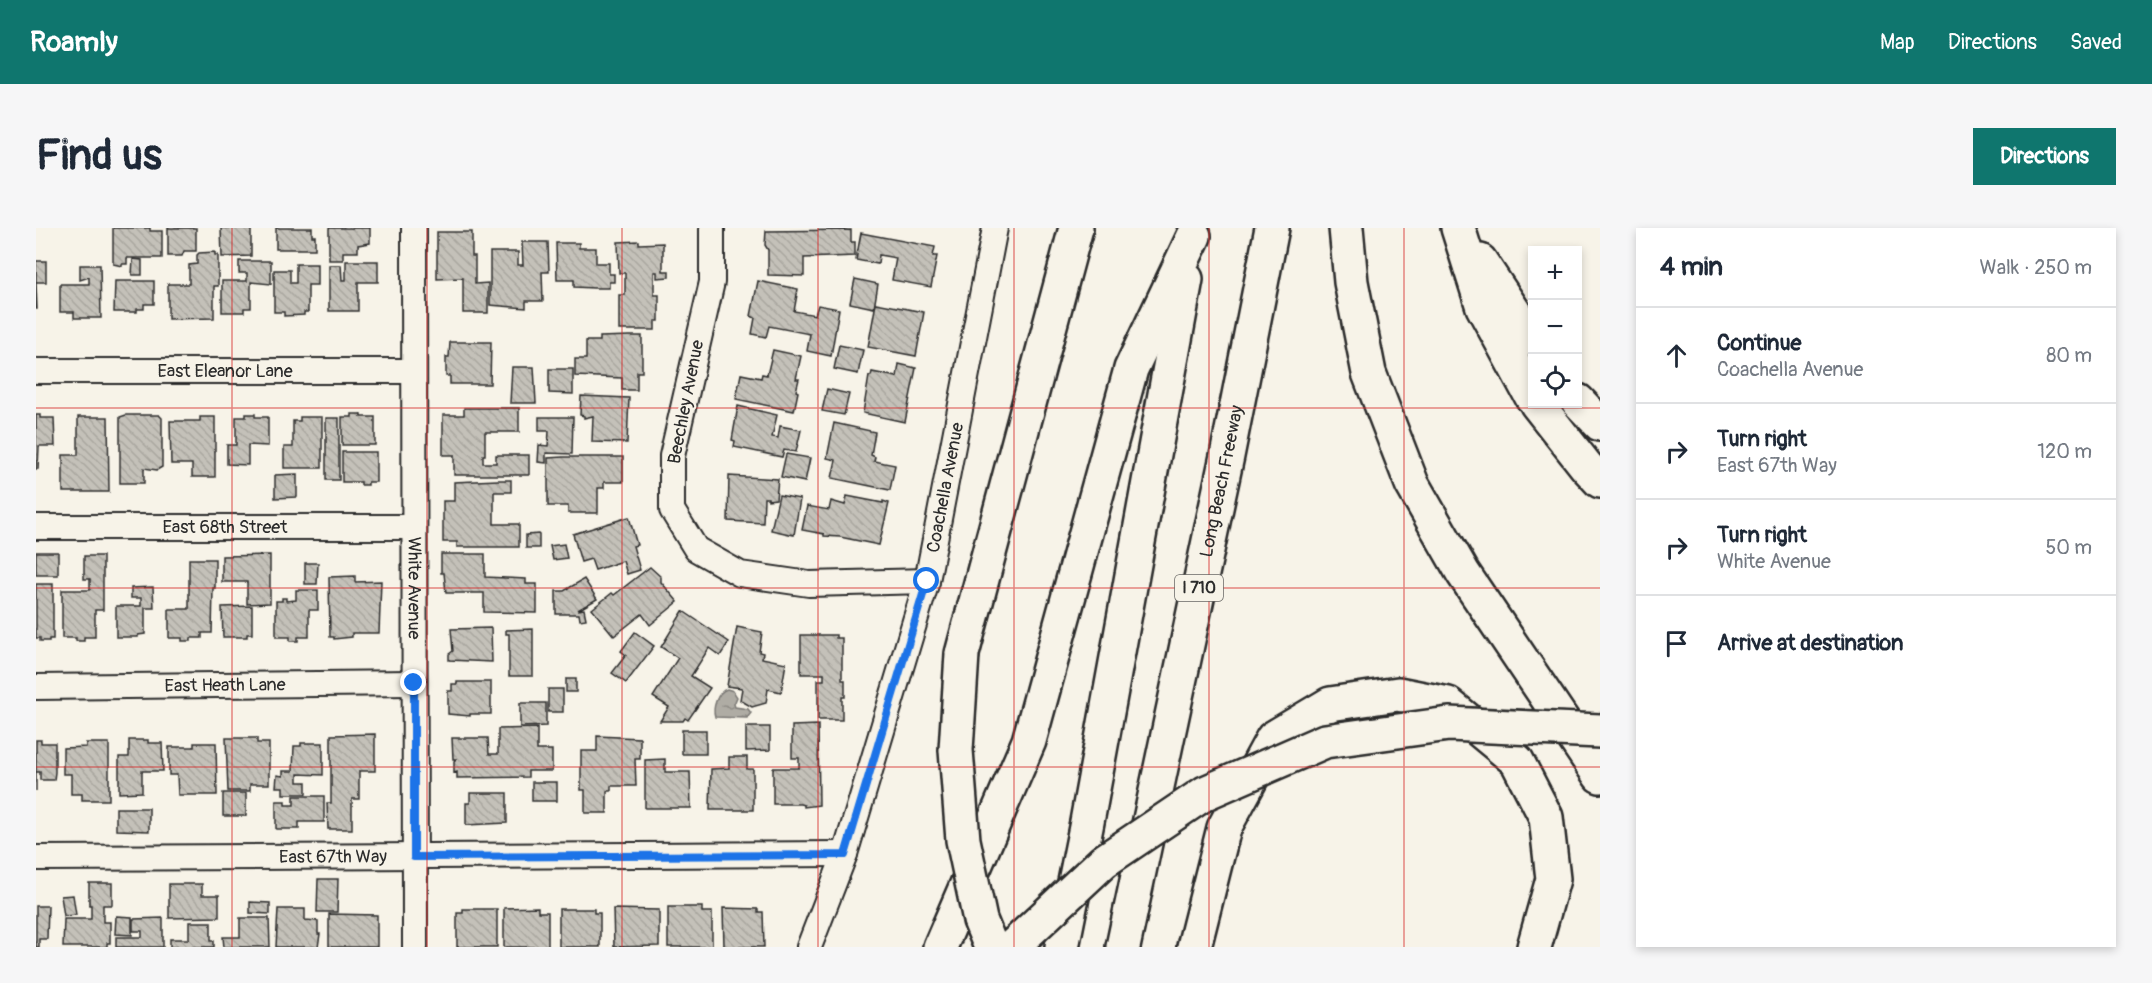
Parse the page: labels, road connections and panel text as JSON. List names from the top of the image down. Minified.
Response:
{"streets":{"highway":["Long Beach Freeway","I 710"],"street":["East Eleanor Lane","Beechley Avenue","Coachella Avenue","East 68th Street","White Avenue","East Heath Lane","East 67th Way"]},"crossings":[["East Eleanor Lane","White Avenue"],["Beechley Avenue","Coachella Avenue"],["Coachella Avenue","East 67th Way"],["East 68th Street","White Avenue"],["White Avenue","East Heath Lane"],["White Avenue","East 67th Way"]],"page":{"header":"Roamly","nav":["Map","Directions","Saved"],"buttons":"Directions","title":"Find us","heading":["4 min","Walk · 250 m"],"map_buttons":["+","−"],"list":[["Continue","Coachella Avenue","80 m"],["Turn right","East 67th Way","120 m"],["Turn right","White Avenue","50 m"],"Arrive at destination"]}}
